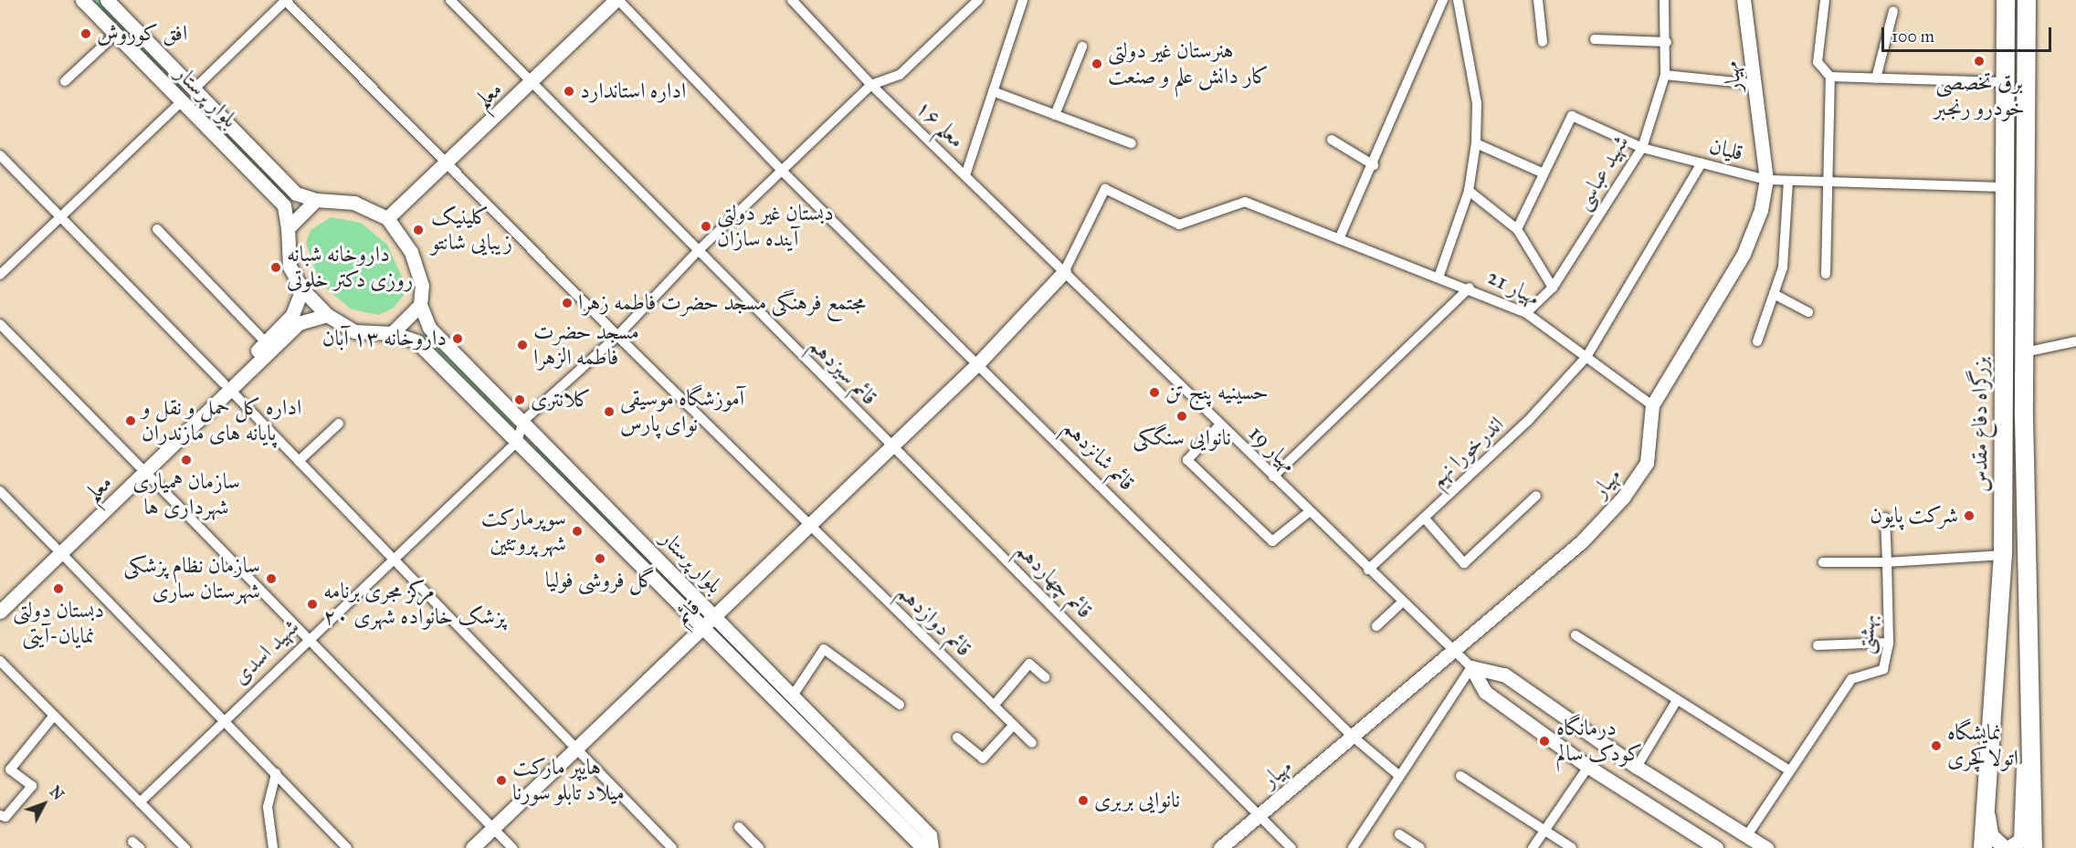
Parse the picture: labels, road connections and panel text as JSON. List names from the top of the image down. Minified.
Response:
{"streets":{"highway":["بزرگراه دفاع مقدس"],"street":["مهیار","معلم","بلوار پرستار","معلم ۱۶","قلیان","شهید عباسی","مهیار 21","قائم سیزدهم","مهیار 19","اندرخورا نهم","قائم شانزدهم","قائم چهاردهم","قائم","قائم دوازدهم","بهشتی","شهید اسدی"]},"crossings":[["مهیار","قلیان"],["مهیار","مهیار 21"],["مهیار","مهیار 19"],["مهیار","قائم شانزدهم"],["مهیار","قائم چهاردهم"],["معلم","بلوار پرستار"],["معلم","قائم سیزدهم"],["معلم","قائم شانزدهم"],["معلم","قائم دوازدهم"],["بلوار پرستار","قائم"],["بلوار پرستار","شهید اسدی"],["معلم ۱۶","مهیار 21"],["معلم ۱۶","مهیار 19"],["معلم ۱۶","قائم"],["قلیان","شهید عباسی"],["قلیان","بزرگراه دفاع مقدس"],["قلیان","اندرخورا نهم"],["شهید عباسی","مهیار 21"],["مهیار 21","مهیار 19"],["مهیار 21","اندرخورا نهم"],["مهیار 21","قائم"],["قائم سیزدهم","قائم چهاردهم"],["قائم سیزدهم","قائم"],["مهیار 19","اندرخورا نهم"],["مهیار 19","قائم"],["قائم شانزدهم","قائم"],["قائم چهاردهم","قائم"],["قائم","قائم دوازدهم"]],"places":["افق کوروش","برق تخصصی خودرو رنجبر","هنرستان غیر دولتی کار دانش علم و صنعت","اداره استاندارد","دبستان غیر دولتی آینده سازان","کلینیک زیبایی شانتو","داروخانه شبانه روزی دکتر خلوتی","مجتمع فرهنگی مسجد حضرت فاطمه زهرا","داروخانه ١٣ آبان","مسجد حضرت فاطمه الزهرا","حسینیه پنج تن","کلانتری","آموزشگاه موسیقی نوای پارس","نانوایی سنگکی","اداره کل حمل و نقل و پایانه های مازندران","سازمان همیاری شهرداری ها","شرکت پایون","سوپرمارکت شهر پروتئین","گل فروشی فولیا","سازمان نظام پزشکی شهرستان ساری","دبستان دولتی نمایان-آیتی","مرکز مجری برنامه پزشک خانواده شهری ٢٠","درمانگاه کودک سالم","نمایشگاه اتولاکچری","هایپر مارکت میلاد تابلو سورنا","نانوایی بربری"],"scale_bar":"100 m","north":"top right"}
